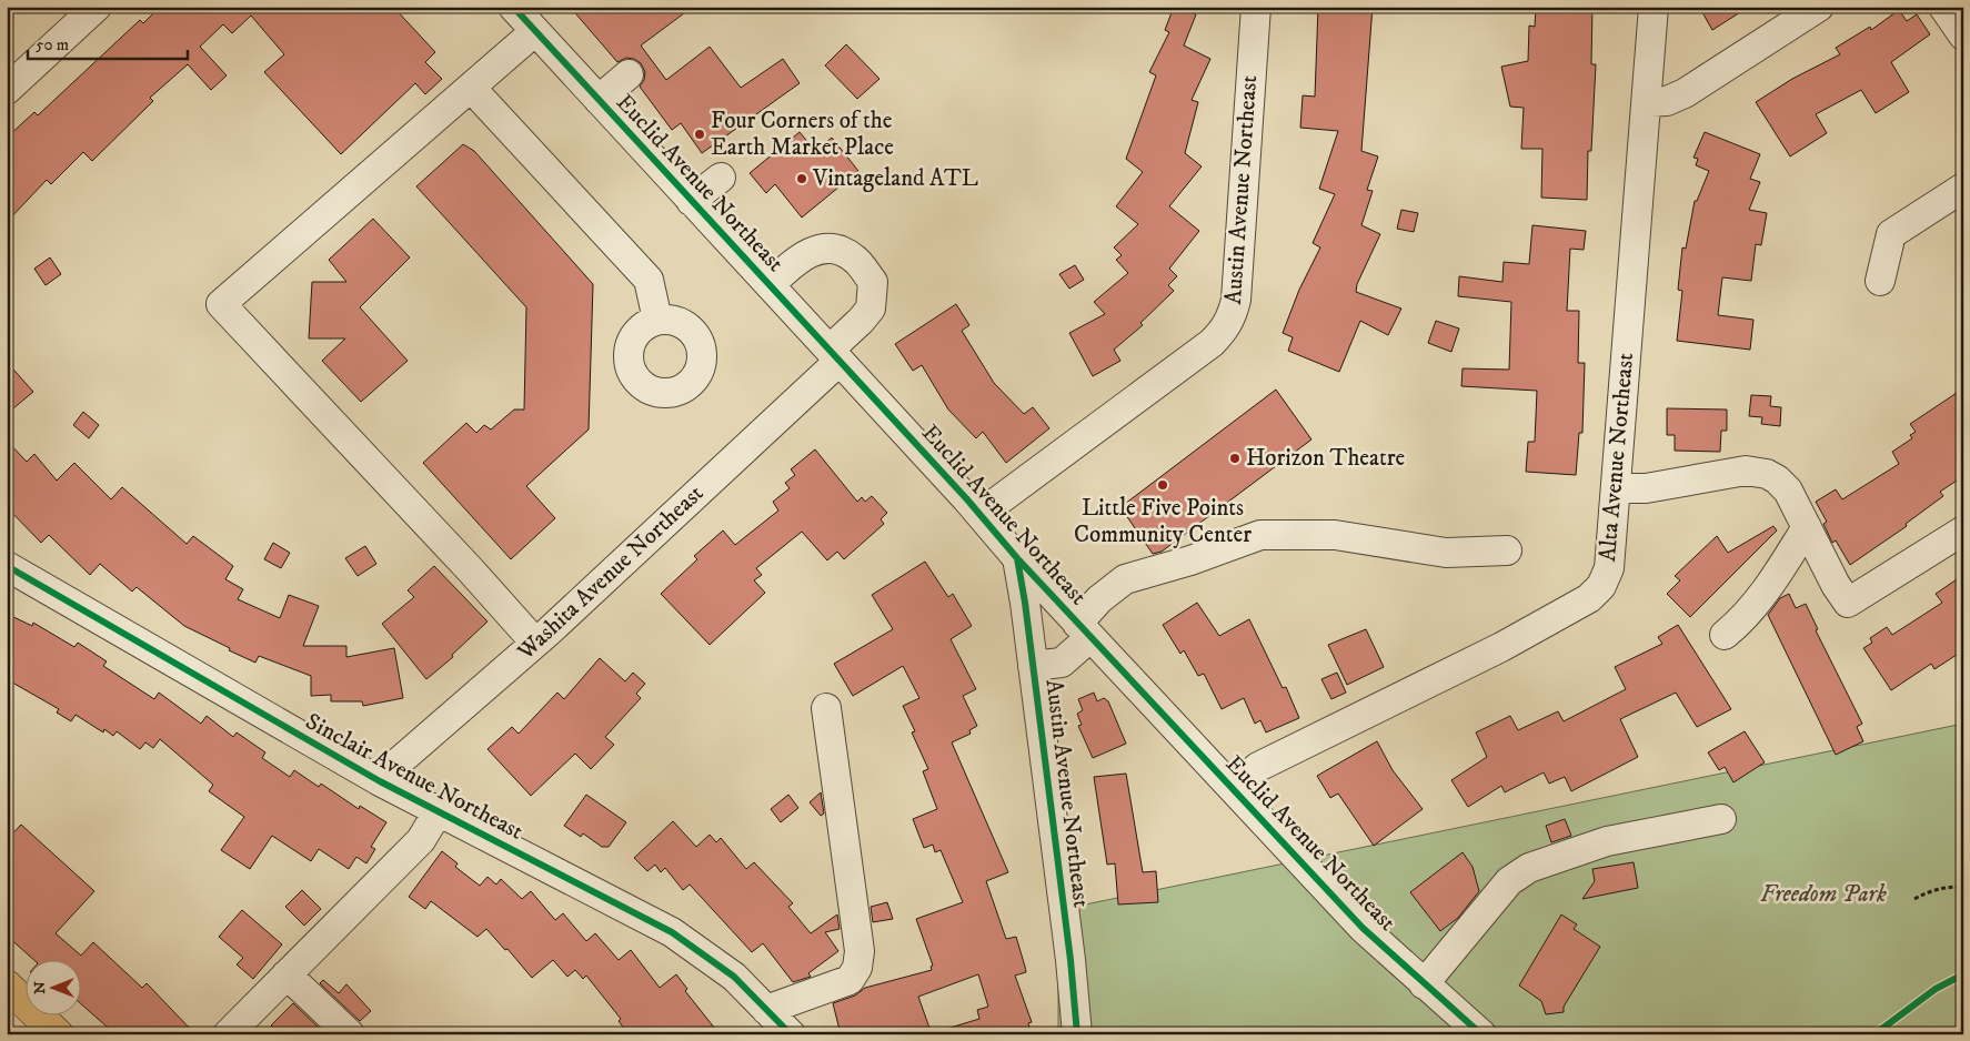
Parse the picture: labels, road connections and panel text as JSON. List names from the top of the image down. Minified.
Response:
{"streets":{"street":["Euclid Avenue Northeast","Austin Avenue Northeast","Alta Avenue Northeast","Washita Avenue Northeast","Sinclair Avenue Northeast"]},"crossings":[["Euclid Avenue Northeast","Austin Avenue Northeast"],["Euclid Avenue Northeast","Alta Avenue Northeast"],["Euclid Avenue Northeast","Washita Avenue Northeast"],["Washita Avenue Northeast","Sinclair Avenue Northeast"]],"parks":["Freedom Park"],"places":["Four Corners of the Earth Market Place","Vintageland ATL","Horizon Theatre","Little Five Points Community Center"],"scale_bar":"50 m","north":"left"}
